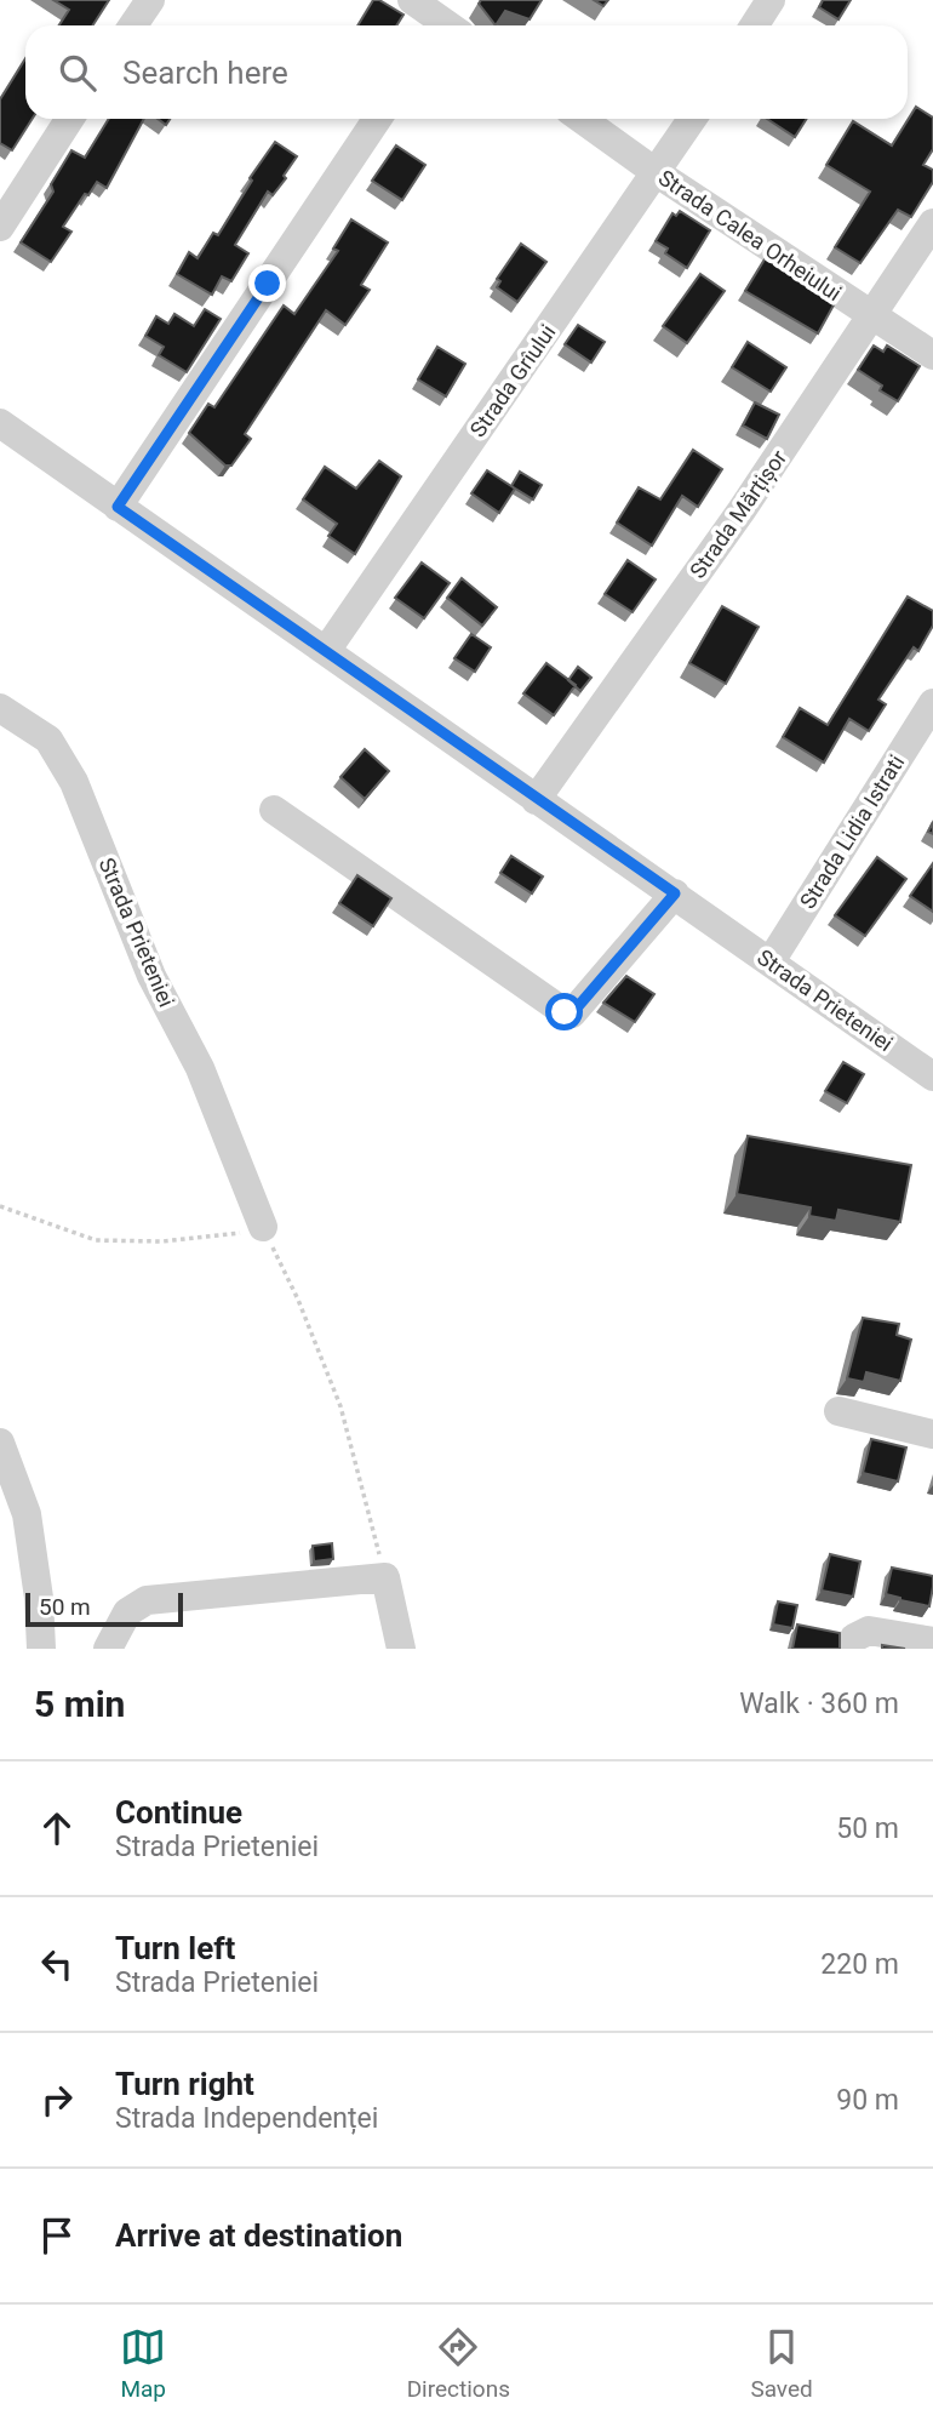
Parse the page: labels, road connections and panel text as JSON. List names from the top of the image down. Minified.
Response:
{"streets":{"street":["Strada Calea Orheiului","Strada Grîului","Strada Mărțișor","Strada Lidia Istrati","Strada Prieteniei"]},"crossings":[["Strada Calea Orheiului","Strada Grîului"],["Strada Calea Orheiului","Strada Mărțișor"],["Strada Grîului","Strada Prieteniei"],["Strada Mărțișor","Strada Prieteniei"],["Strada Lidia Istrati","Strada Prieteniei"]],"scale_bar":"50 m","page":{"search":"Search here","scale":"50 m","heading":["5 min","Walk · 360 m"],"list":[["Continue","Strada Prieteniei","50 m"],["Turn left","Strada Prieteniei","220 m"],["Turn right","Strada Independenței","90 m"],"Arrive at destination"],"nav":["Map","Directions","Saved"]}}
